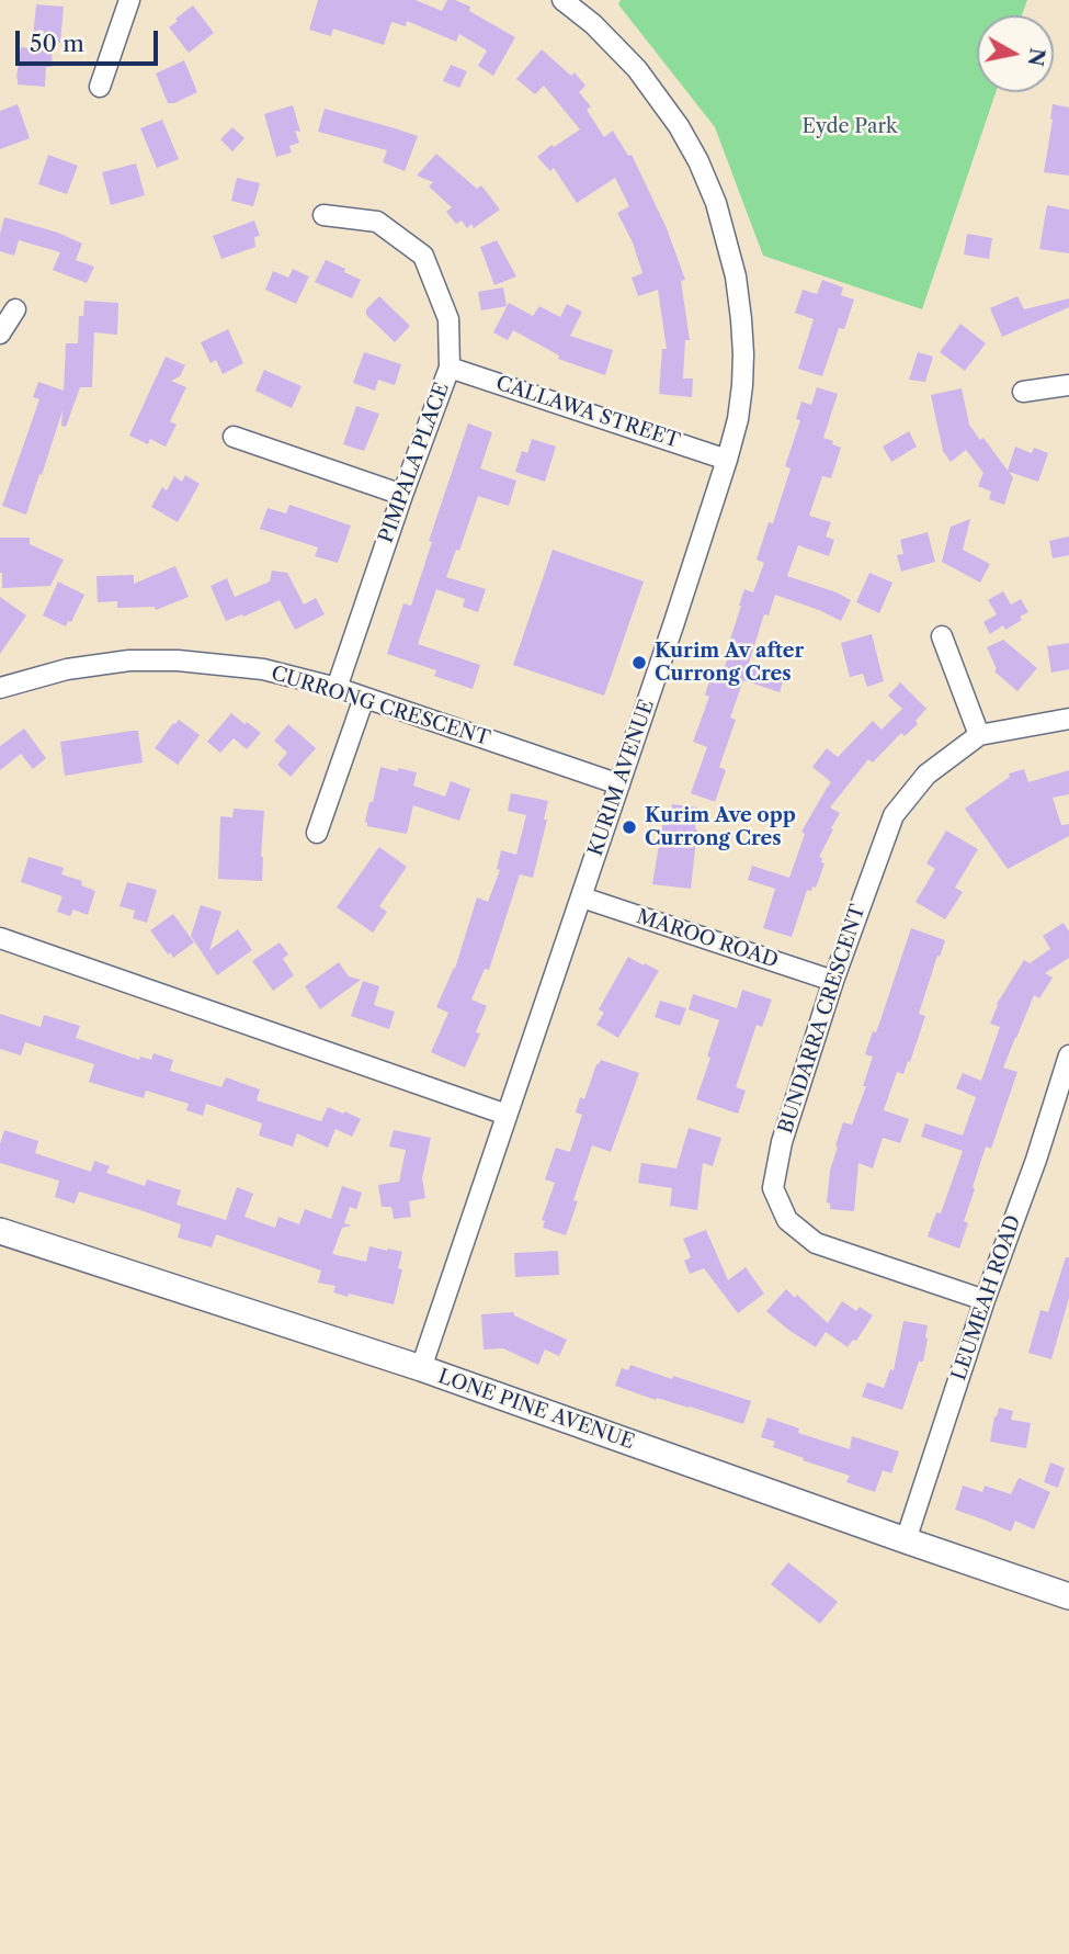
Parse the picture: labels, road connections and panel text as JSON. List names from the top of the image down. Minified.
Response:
{"streets":{"street":["CALLAWA STREET","PIMPALA PLACE","CURRONG CRESCENT","KURIM AVENUE","MAROO ROAD","BUNDARRA CRESCENT","LEUMEAH ROAD","LONE PINE AVENUE"]},"crossings":[["CALLAWA STREET","PIMPALA PLACE"],["CALLAWA STREET","KURIM AVENUE"],["PIMPALA PLACE","CURRONG CRESCENT"],["CURRONG CRESCENT","KURIM AVENUE"],["KURIM AVENUE","MAROO ROAD"],["KURIM AVENUE","LONE PINE AVENUE"],["MAROO ROAD","BUNDARRA CRESCENT"],["BUNDARRA CRESCENT","LEUMEAH ROAD"],["LEUMEAH ROAD","LONE PINE AVENUE"]],"parks":["Eyde Park"],"places":["Kurim Av after Currong Cres","Kurim Ave opp Currong Cres"],"scale_bar":"50 m","north":"right"}
